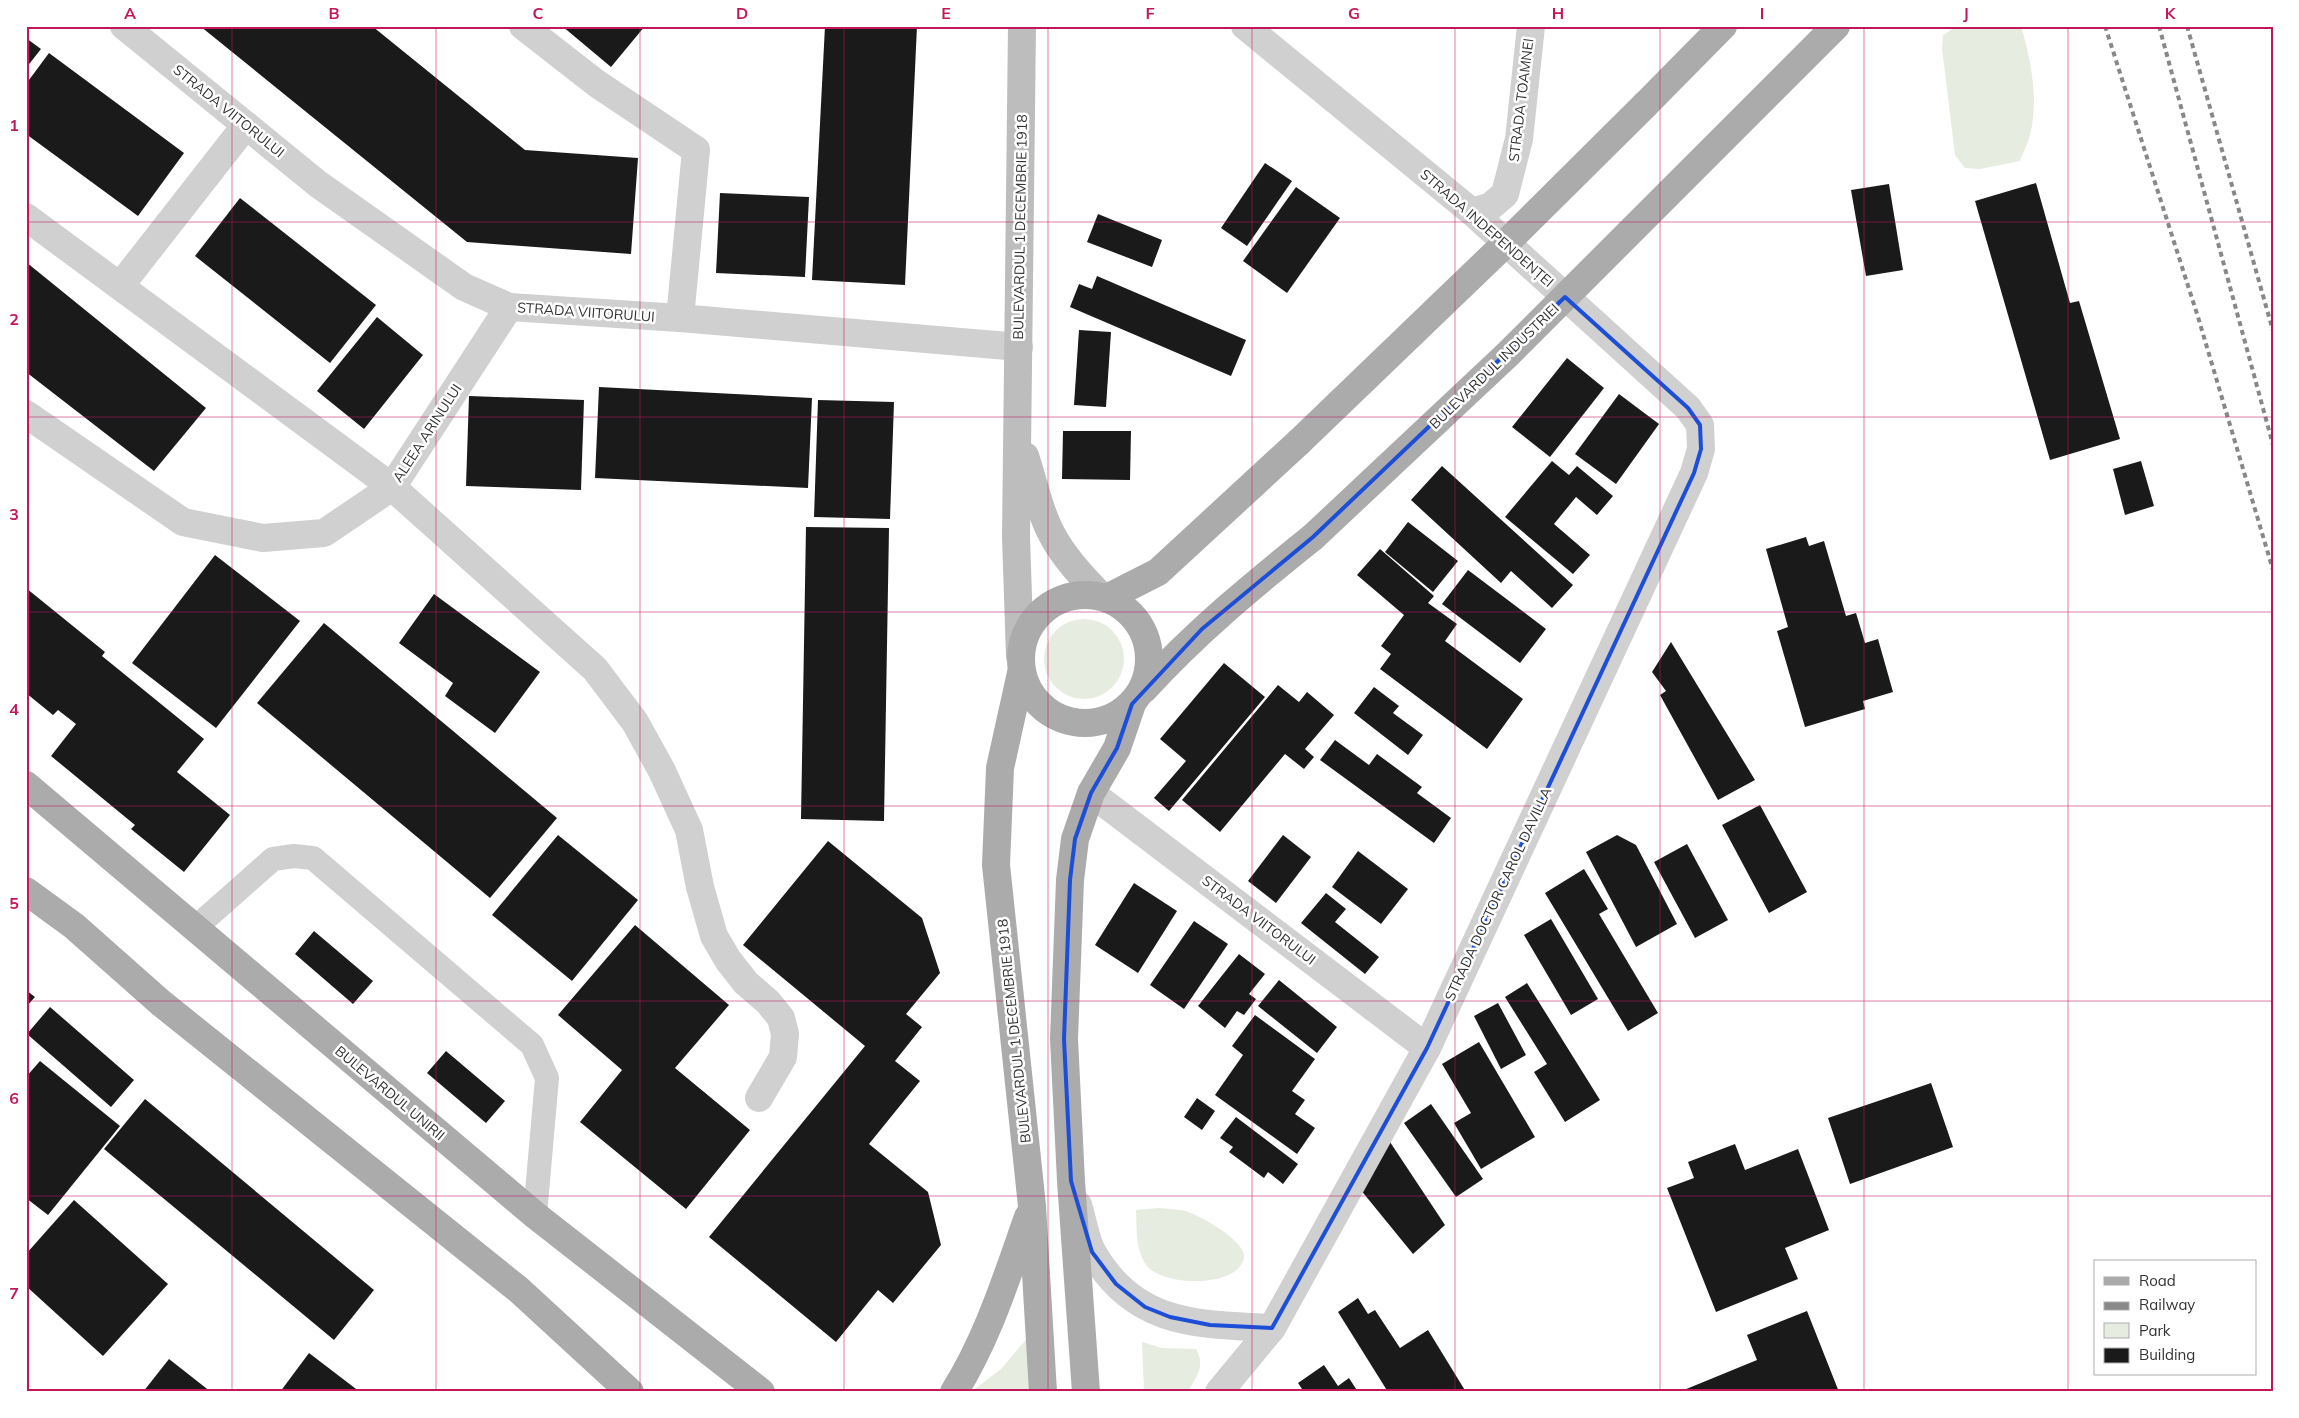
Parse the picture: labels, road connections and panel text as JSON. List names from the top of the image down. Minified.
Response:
{"streets":{"main road":["BULEVARDUL 1 DECEMBRIE 1918","BULEVARDUL INDUSTRIEI","BULEVARDUL UNIRII"],"street":["STRADA TOAMNEI","STRADA VIITORULUI","STRADA INDEPENDENȚEI","ALEEA ARINULUI","STRADA DOCTOR CAROL DAVILLA"]},"crossings":[["STRADA TOAMNEI","STRADA INDEPENDENȚEI"],["STRADA VIITORULUI","BULEVARDUL 1 DECEMBRIE 1918"],["STRADA VIITORULUI","ALEEA ARINULUI"],["STRADA VIITORULUI","STRADA DOCTOR CAROL DAVILLA"],["BULEVARDUL 1 DECEMBRIE 1918","BULEVARDUL INDUSTRIEI"],["STRADA INDEPENDENȚEI","STRADA DOCTOR CAROL DAVILLA"]],"legend":["Road","Railway","Park","Building"],"grid":{"columns":["A","B","C","D","E","F","G","H","I","J","K"],"rows":["1","2","3","4","5","6","7"]}}
